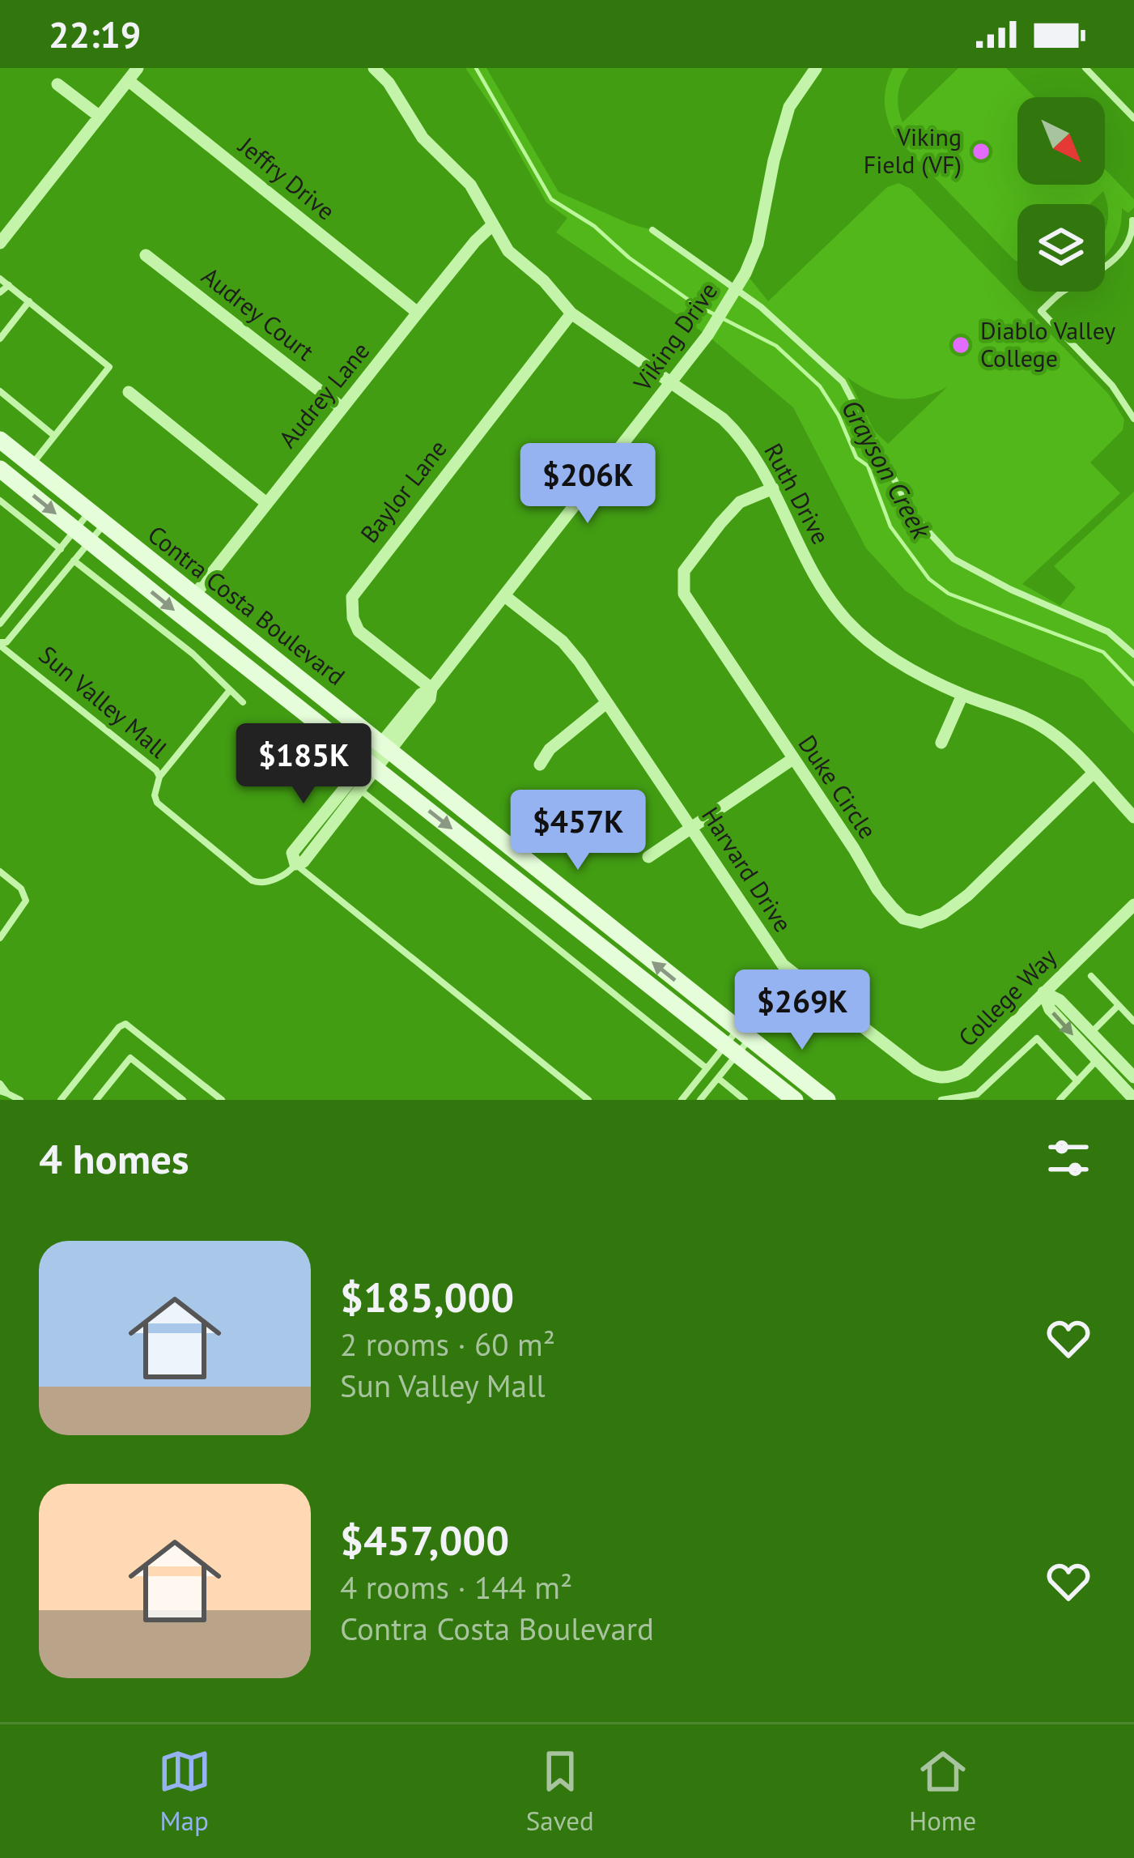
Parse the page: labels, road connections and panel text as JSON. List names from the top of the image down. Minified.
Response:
{"streets":{"main road":["Contra Costa Boulevard"],"street":["Jeffry Drive","Audrey Court","Viking Drive","Audrey Lane","Baylor Lane","Ruth Drive","Sun Valley Mall","Duke Circle","Harvard Drive","College Way"]},"crossings":[["Jeffry Drive","Audrey Lane"],["Audrey Court","Audrey Lane"],["Viking Drive","Baylor Lane"],["Viking Drive","Ruth Drive"],["Viking Drive","Contra Costa Boulevard"],["Viking Drive","Sun Valley Mall"],["Viking Drive","Harvard Drive"],["Audrey Lane","Ruth Drive"],["Audrey Lane","Contra Costa Boulevard"],["Baylor Lane","Ruth Drive"],["Ruth Drive","Duke Circle"],["Contra Costa Boulevard","Sun Valley Mall"],["Harvard Drive","College Way"]],"water":["Grayson Creek"],"places":["Viking Field (VF)","Diablo Valley College"],"north":"bottom right","page":{"status":"22:19","price":["$206K","$185K","$457K","$269K"],"heading":"4 homes","list":[{"name":"$185,000","note":"2 rooms · 60 m² · Sun Valley Mall"},{"name":"$457,000","note":"4 rooms · 144 m² · Contra Costa Boulevard"}],"tabs":["Map","Saved","Home"]}}
